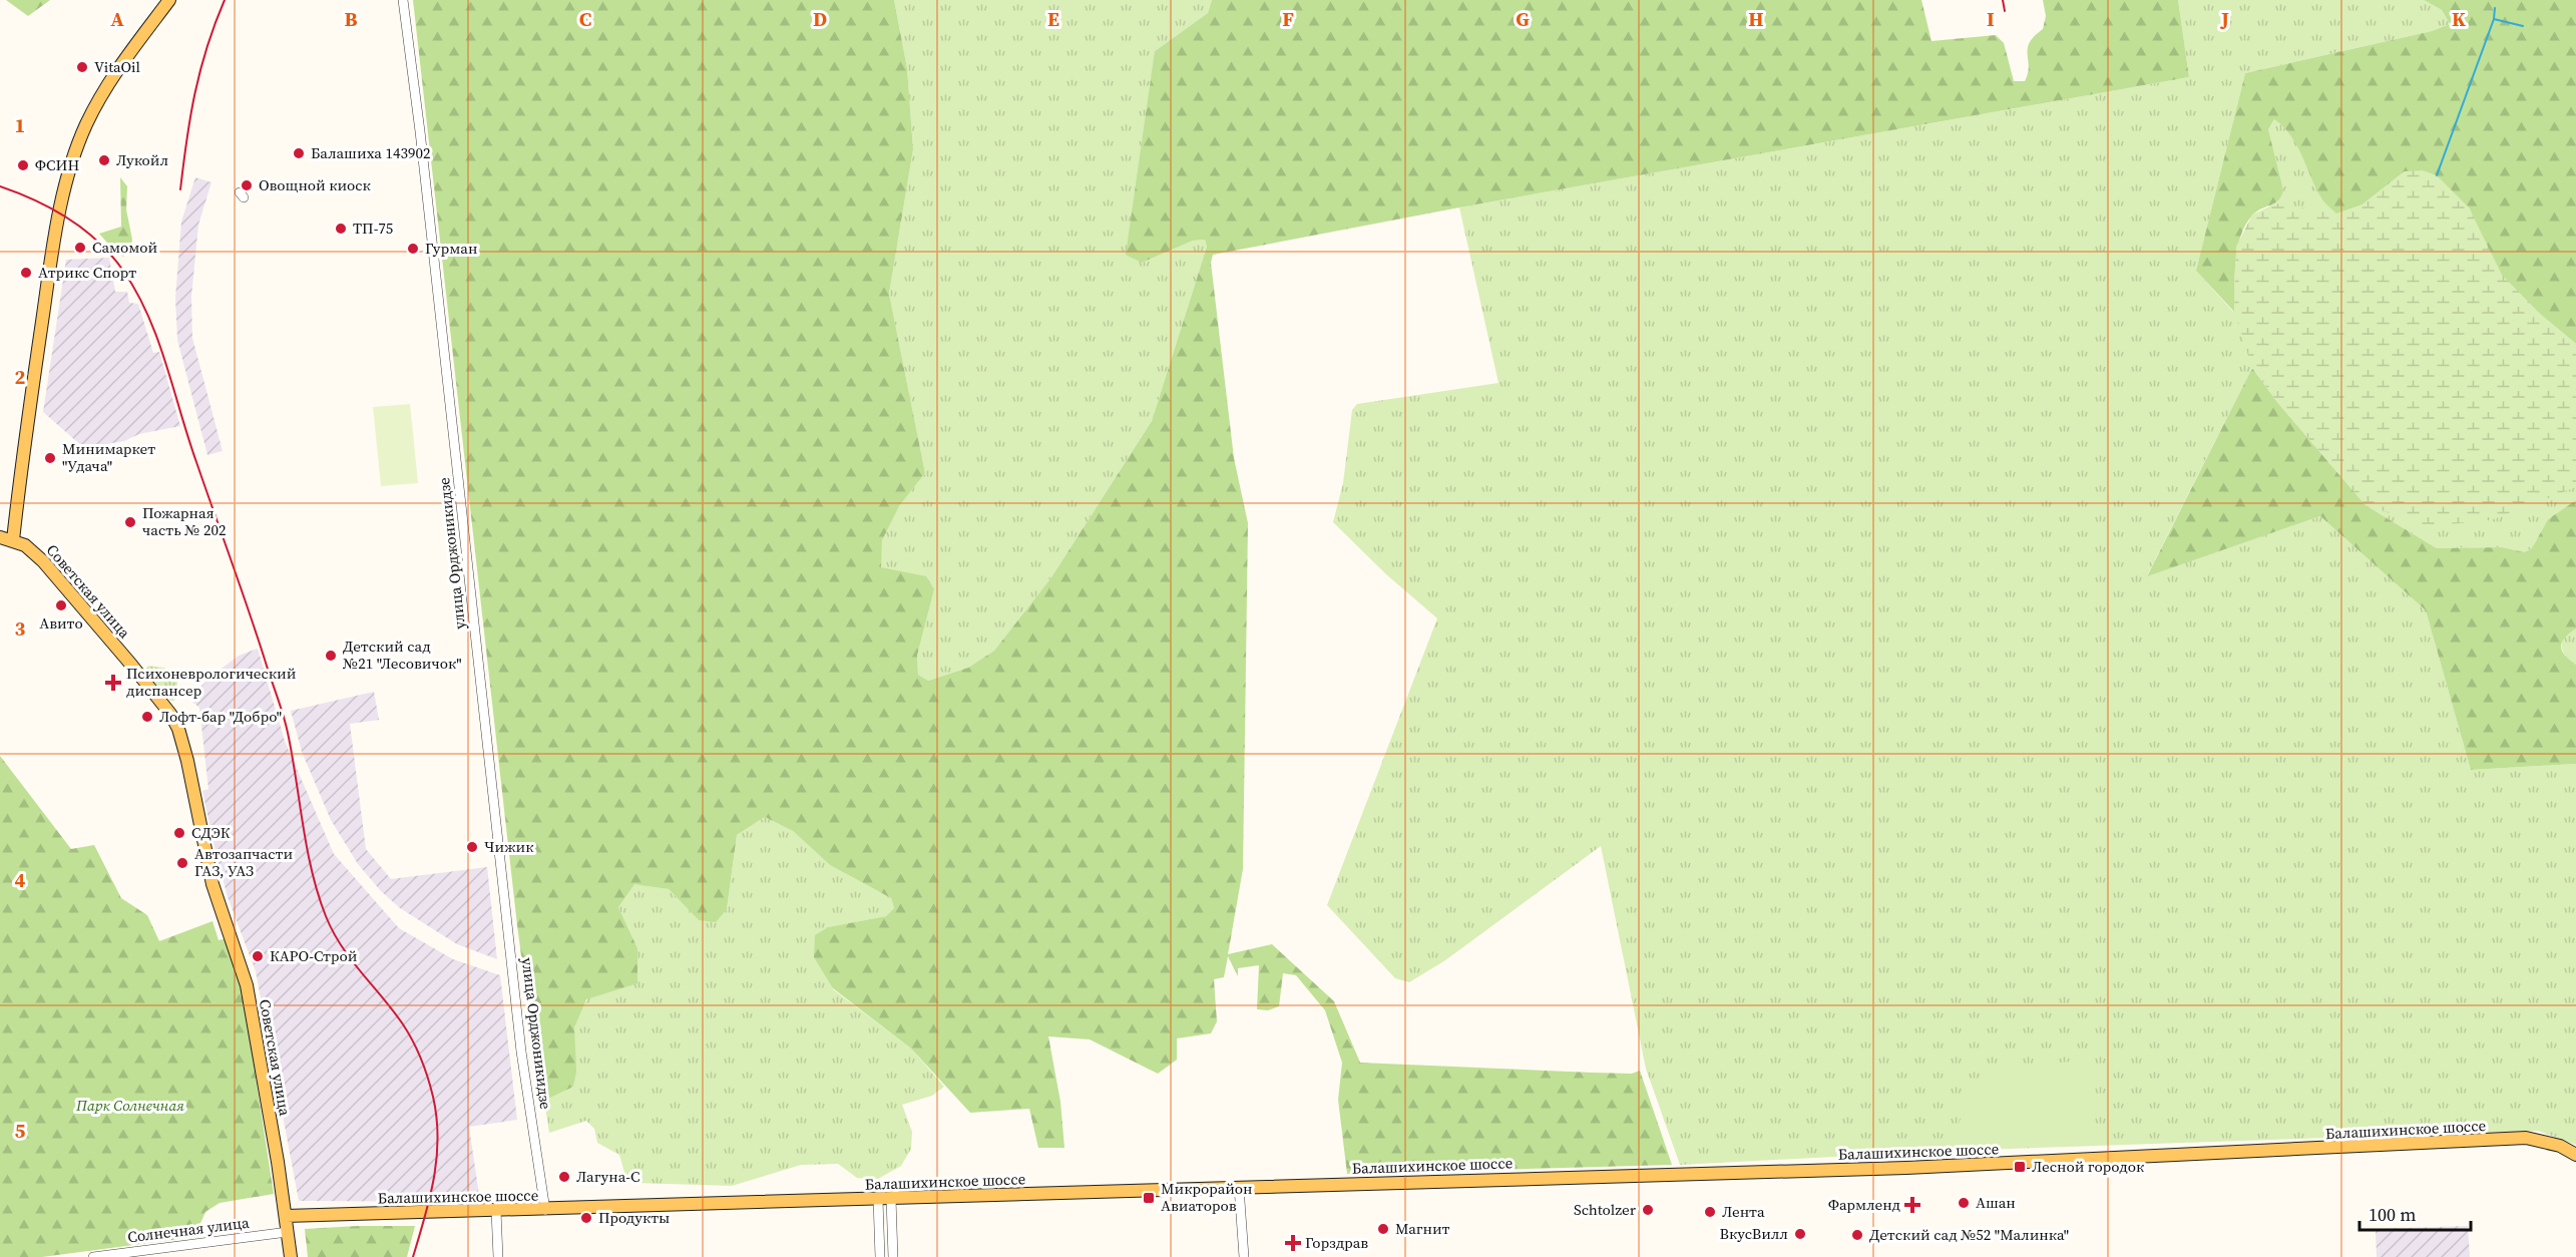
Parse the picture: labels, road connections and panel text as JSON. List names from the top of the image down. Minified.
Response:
{"streets":{"main road":["Советская улица","Балашихинское шоссе"],"street":["улица Орджоникидзе","Солнечная улица"]},"crossings":[["улица Орджоникидзе","Балашихинское шоссе"],["Советская улица","Балашихинское шоссе"],["Советская улица","Солнечная улица"]],"parks":["Парк Солнечная"],"places":{"other":["VitaOil","Балашиха 143902","Лукойл","ФСИН","Овощной киоск","ТП-75","Самомой","Гурман","Атрикс Спорт","Минимаркет \"Удача\"","Пожарная часть № 202","Авито","Детский сад №21 \"Лесовичок\"","Лофт-бар \"Добро\"","СДЭК","Чижик","Автозапчасти ГАЗ, УАЗ","КАРО-Строй","Лагуна-С","Ашан","Schtolzer","Лента","Продукты","Магнит","ВкусВилл","Детский сад №52 \"Малинка\""],"health":["Психоневрологический диспансер","Фармленд","Горздрав"],"transit":["Лесной городок","Микрорайон Авиаторов"]},"scale_bar":"100 m","grid":{"columns":["A","B","C","D","E","F","G","H","I","J","K"],"rows":["1","2","3","4","5"]}}
